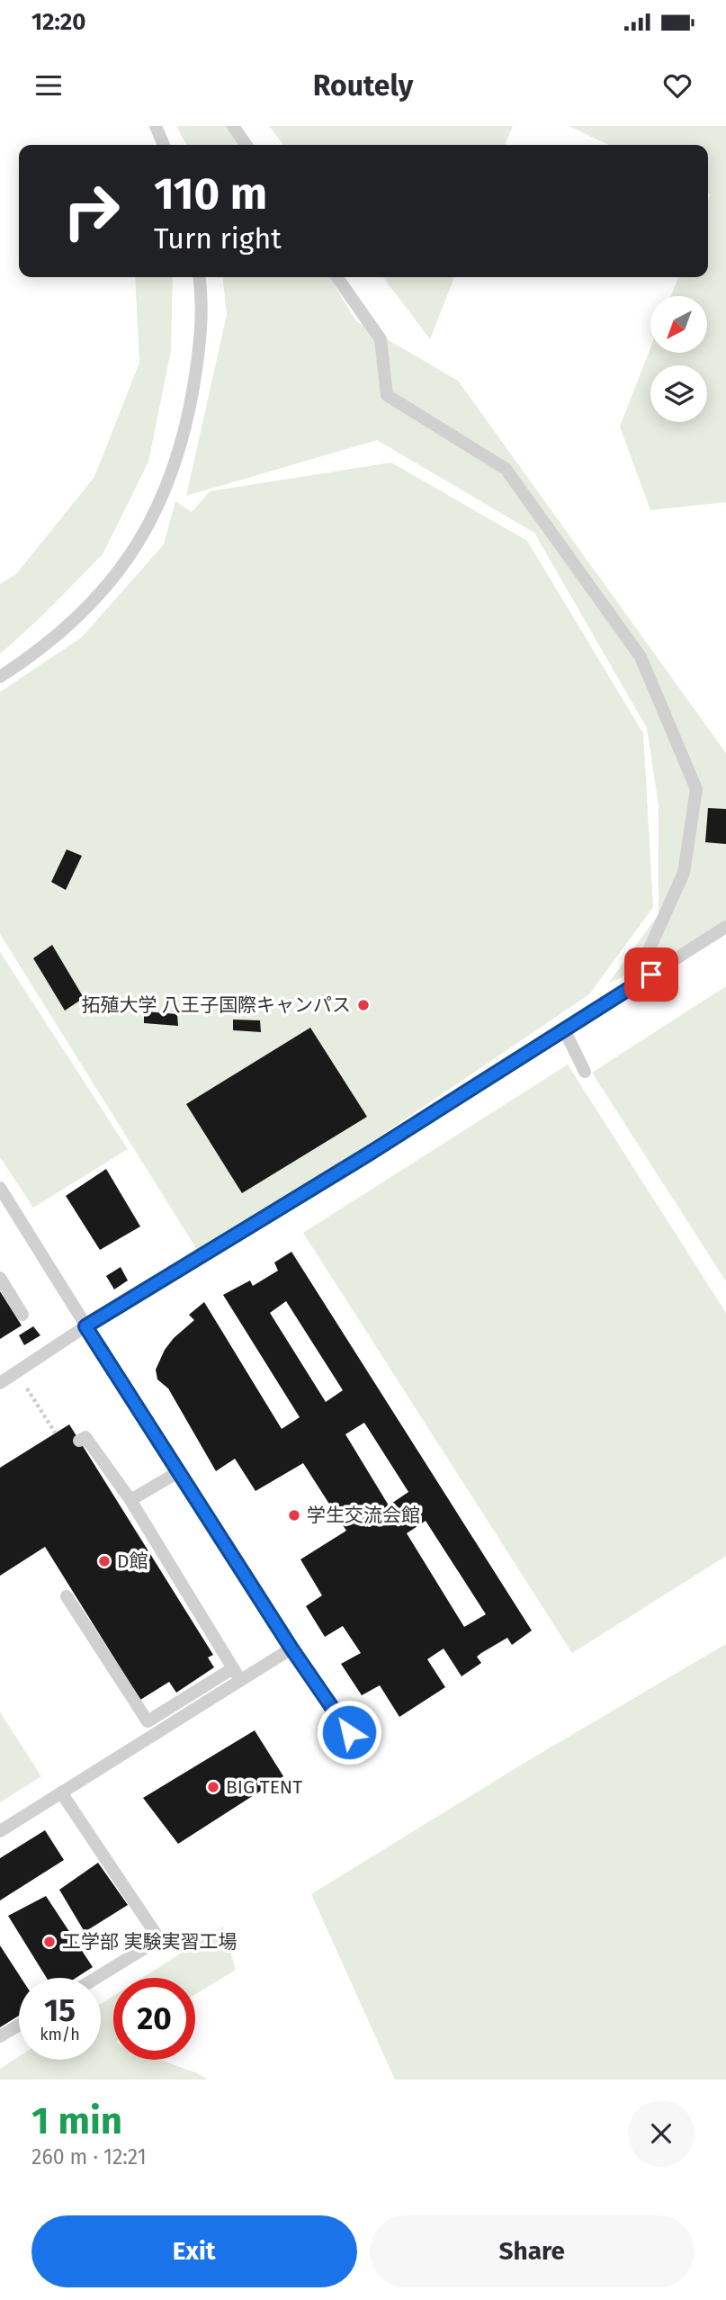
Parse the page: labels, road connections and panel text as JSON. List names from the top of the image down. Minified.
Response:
{"places":["拓殖大学 八王子国際キャンパス","学生交流会館","D館","BIG TENT","工学部 実験実習工場"],"north":"bottom left","page":{"status":"12:20","header":"Routely","turn":["110 m","Turn right"],"speed":"15 km/h","limit":"20","heading":["1 min","260 m · 12:21"],"buttons":["Exit","Share"]}}
